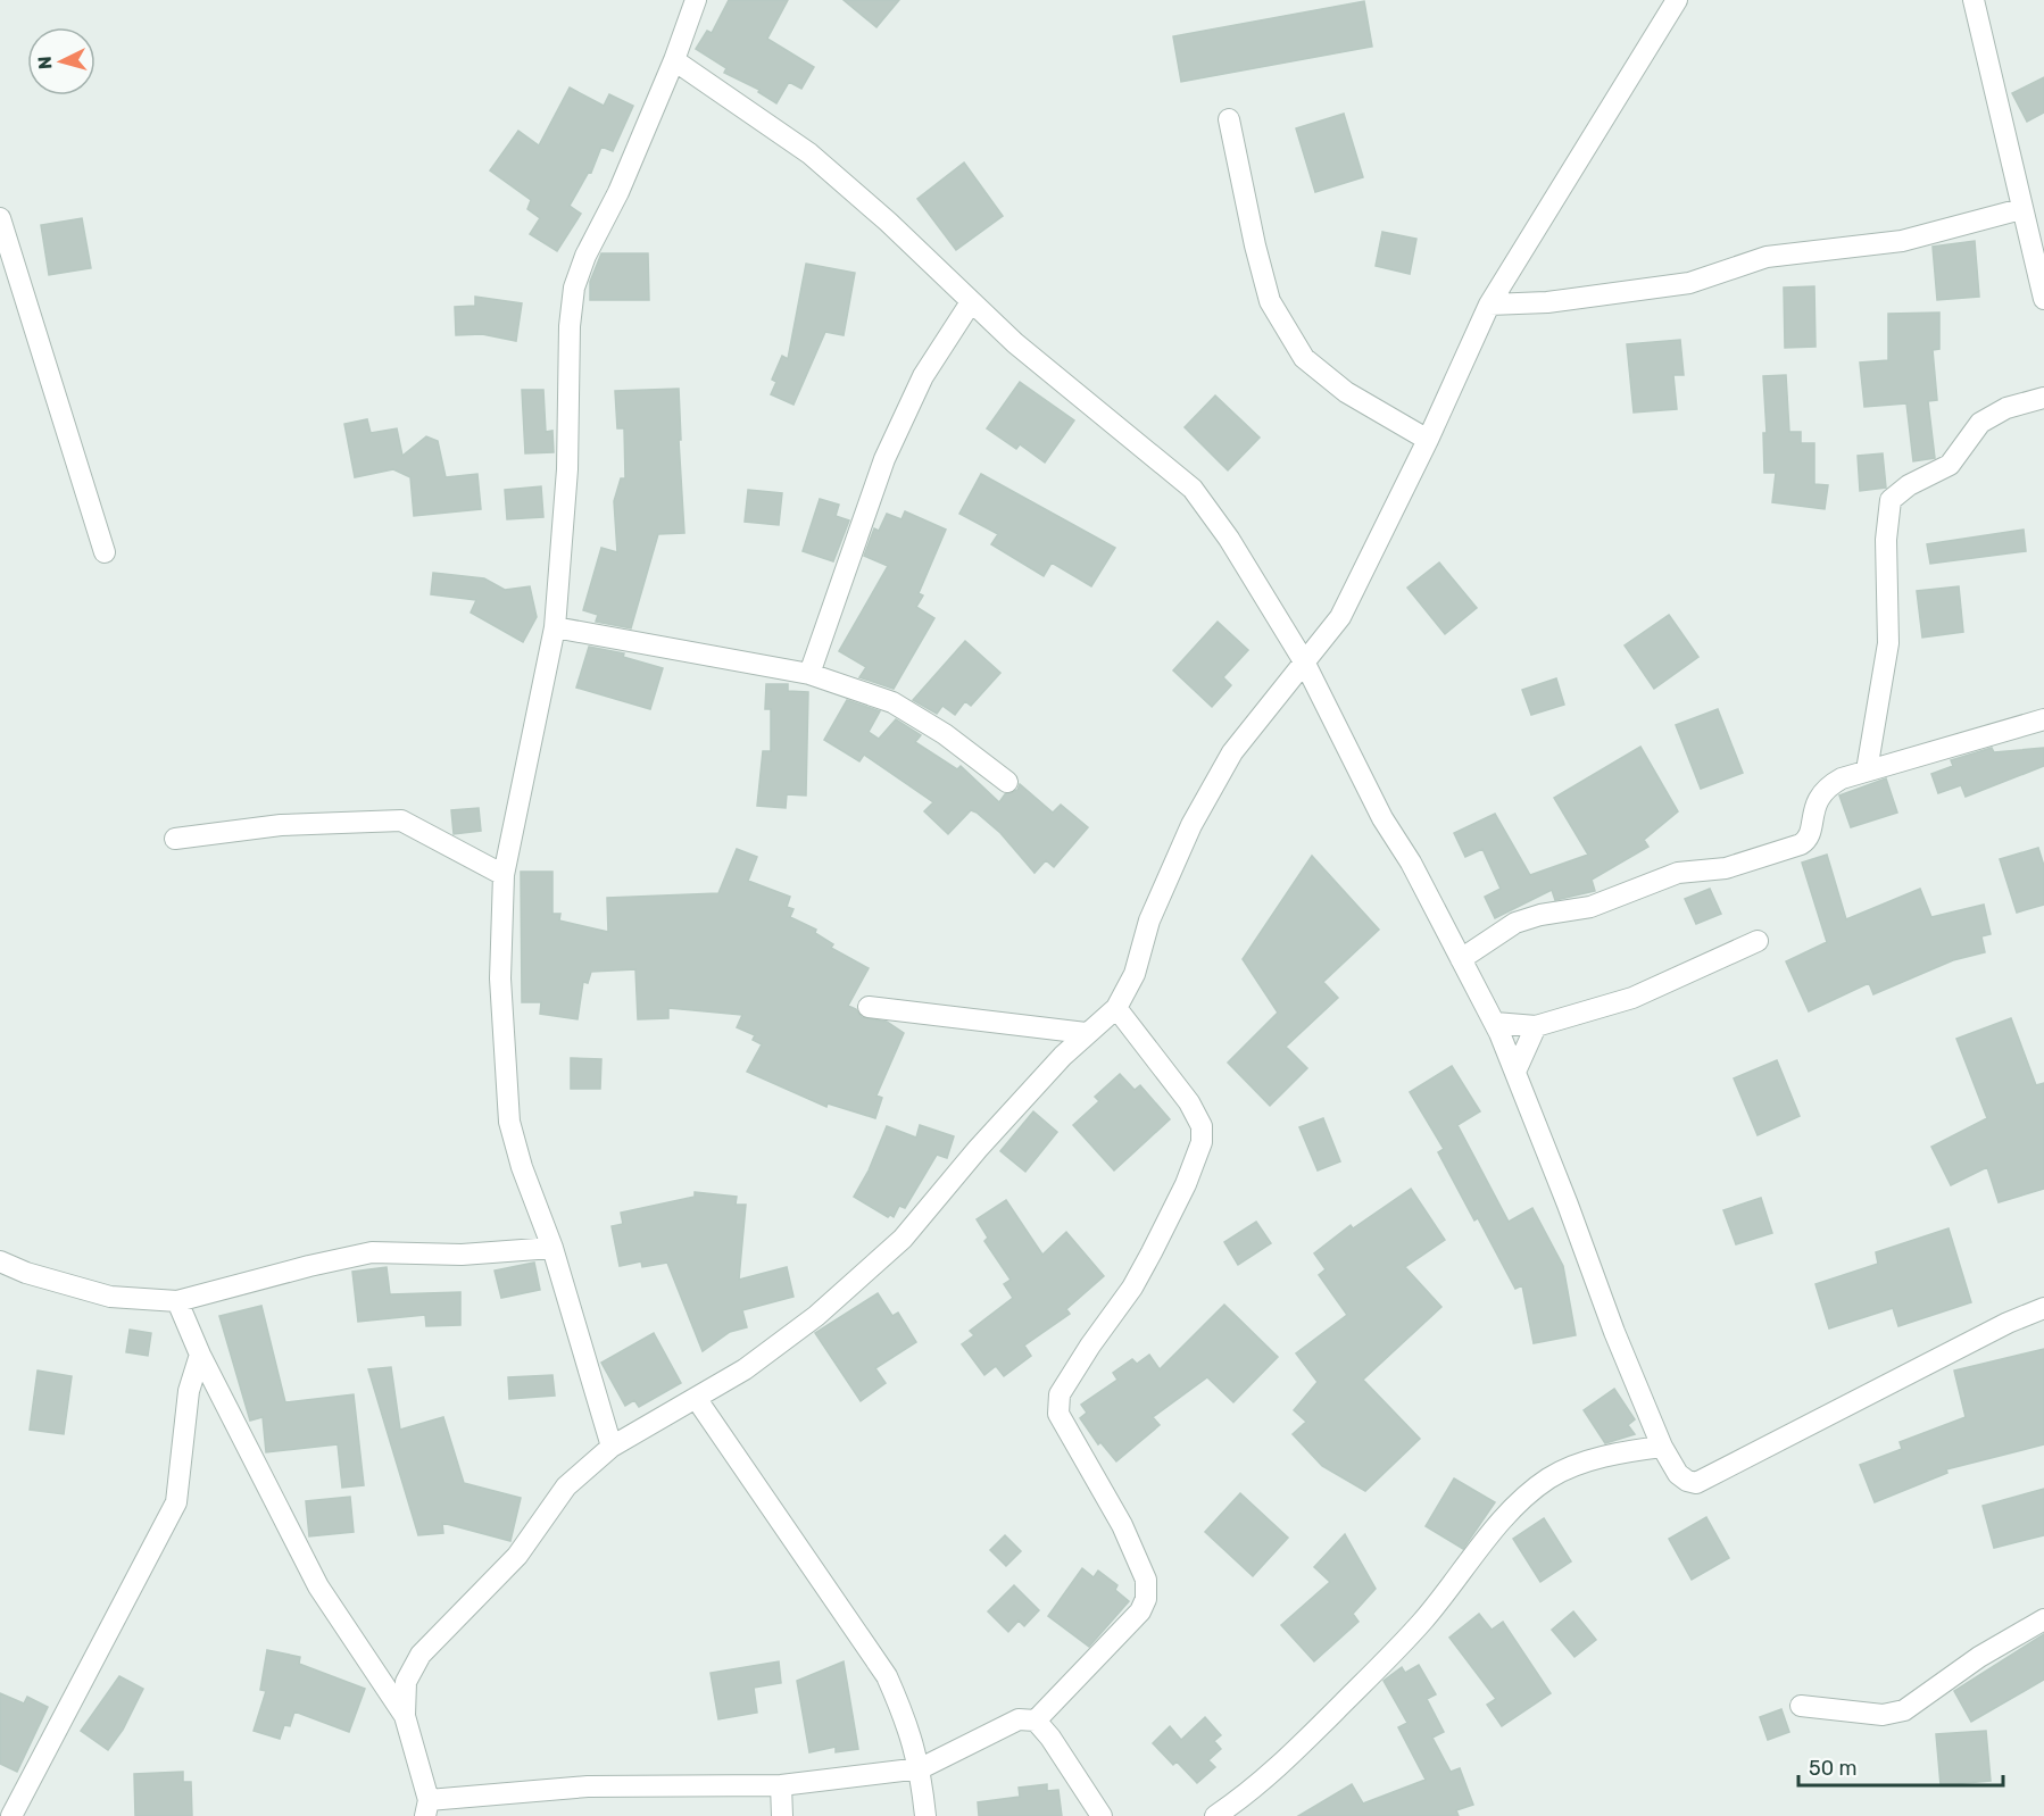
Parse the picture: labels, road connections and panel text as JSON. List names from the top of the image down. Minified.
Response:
{"scale_bar":"50 m","north":"left"}
